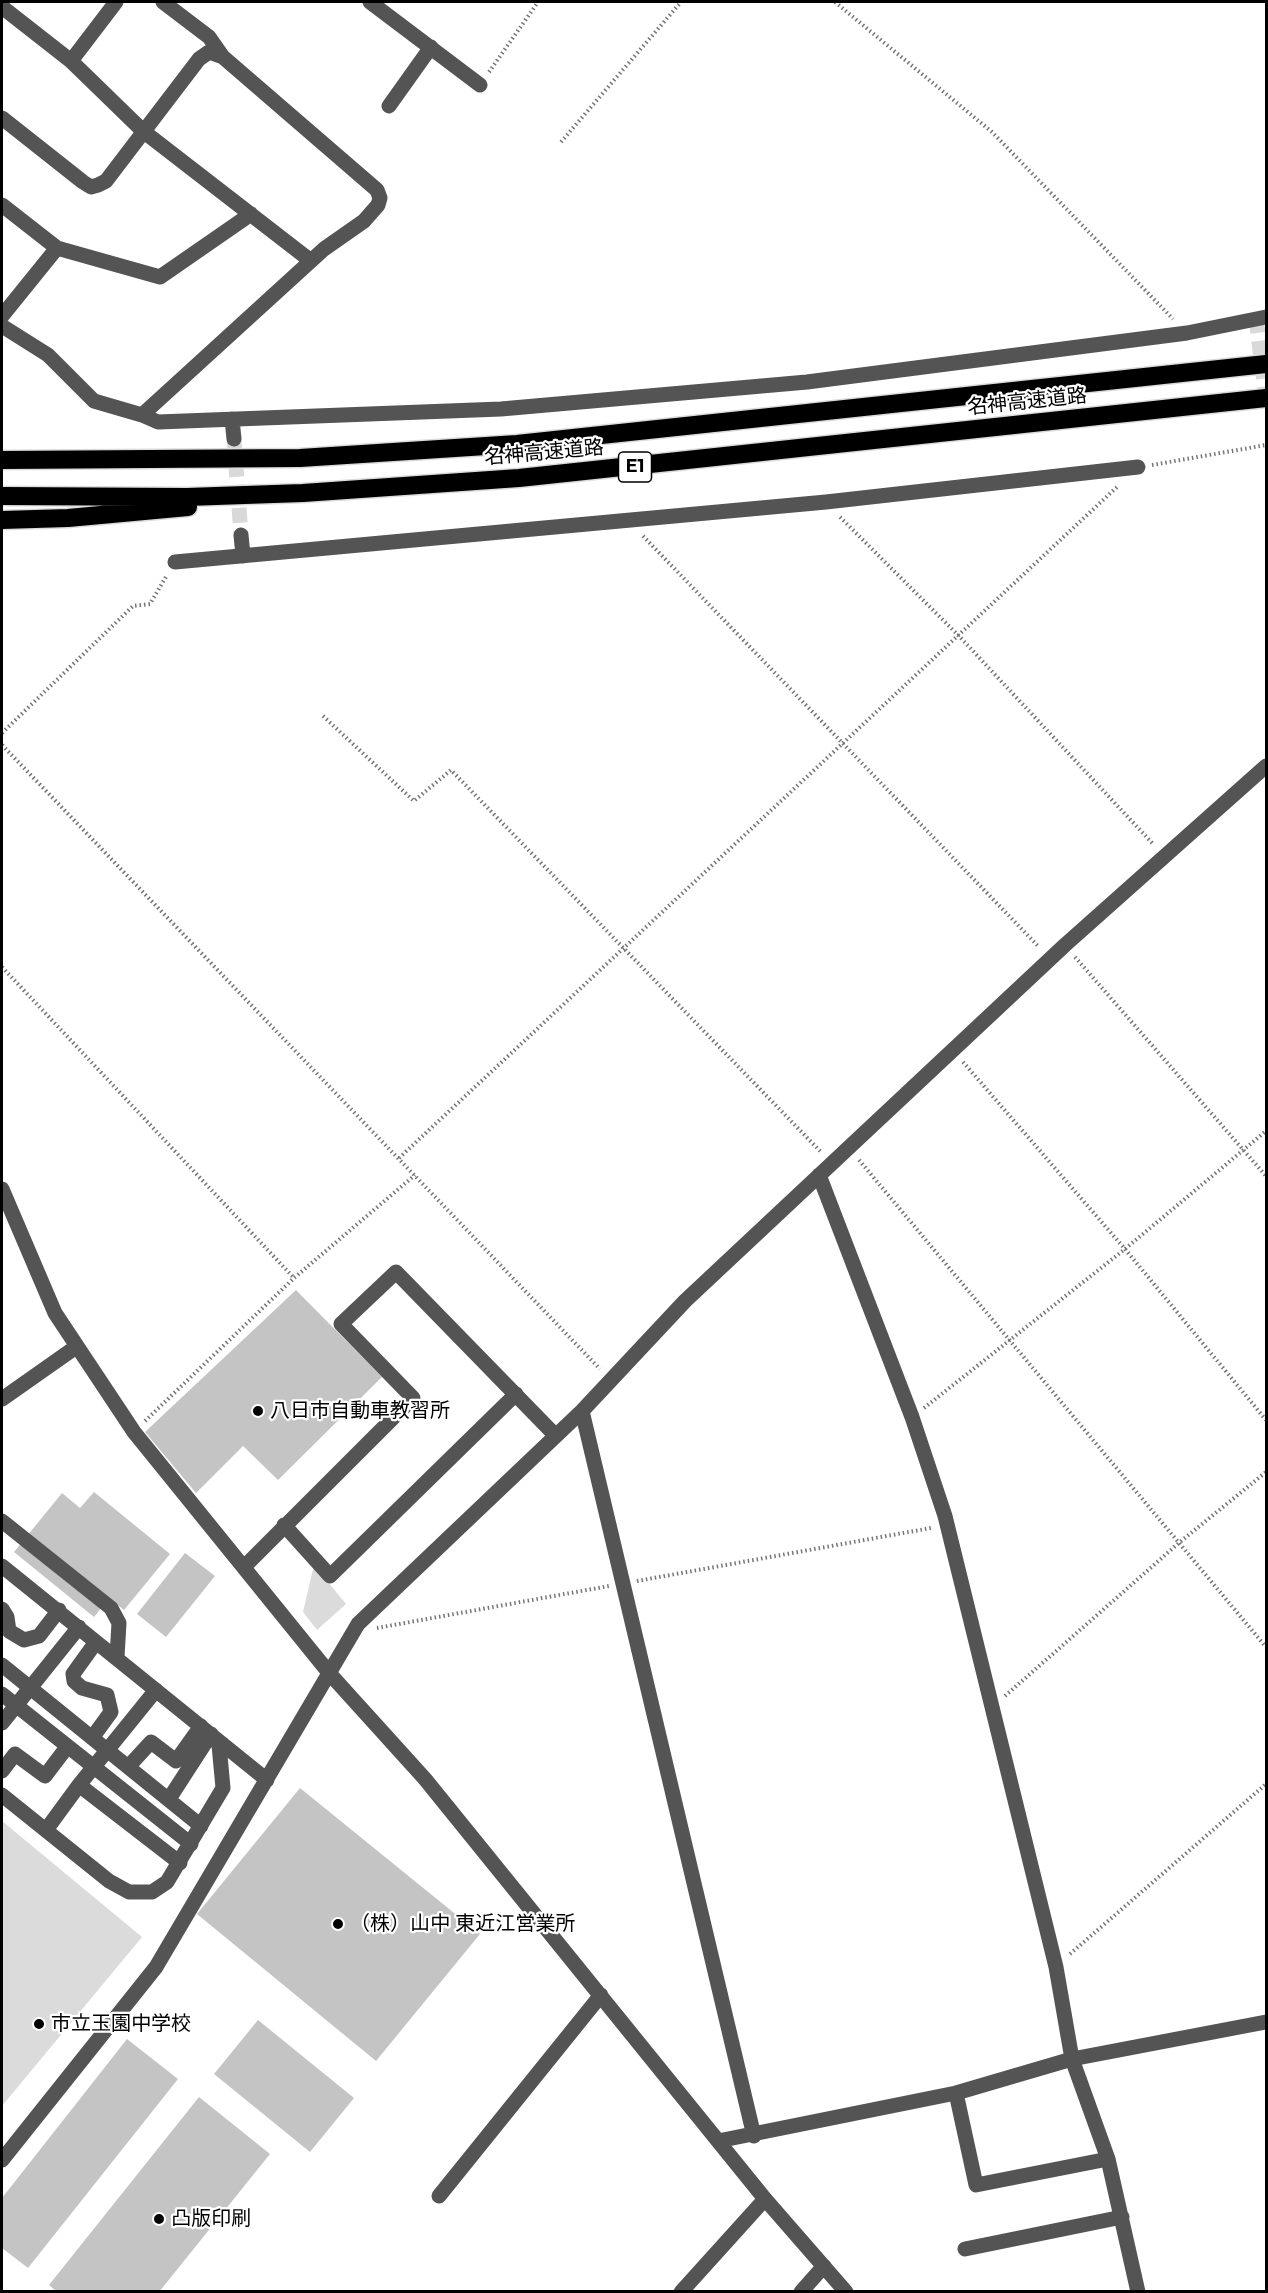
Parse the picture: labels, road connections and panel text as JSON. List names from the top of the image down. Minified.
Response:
{"streets":{"highway":["名神高速道路","E1"]},"places":["八日市自動車教習所","（株）山中 東近江営業所","市立玉園中学校","凸版印刷"]}
